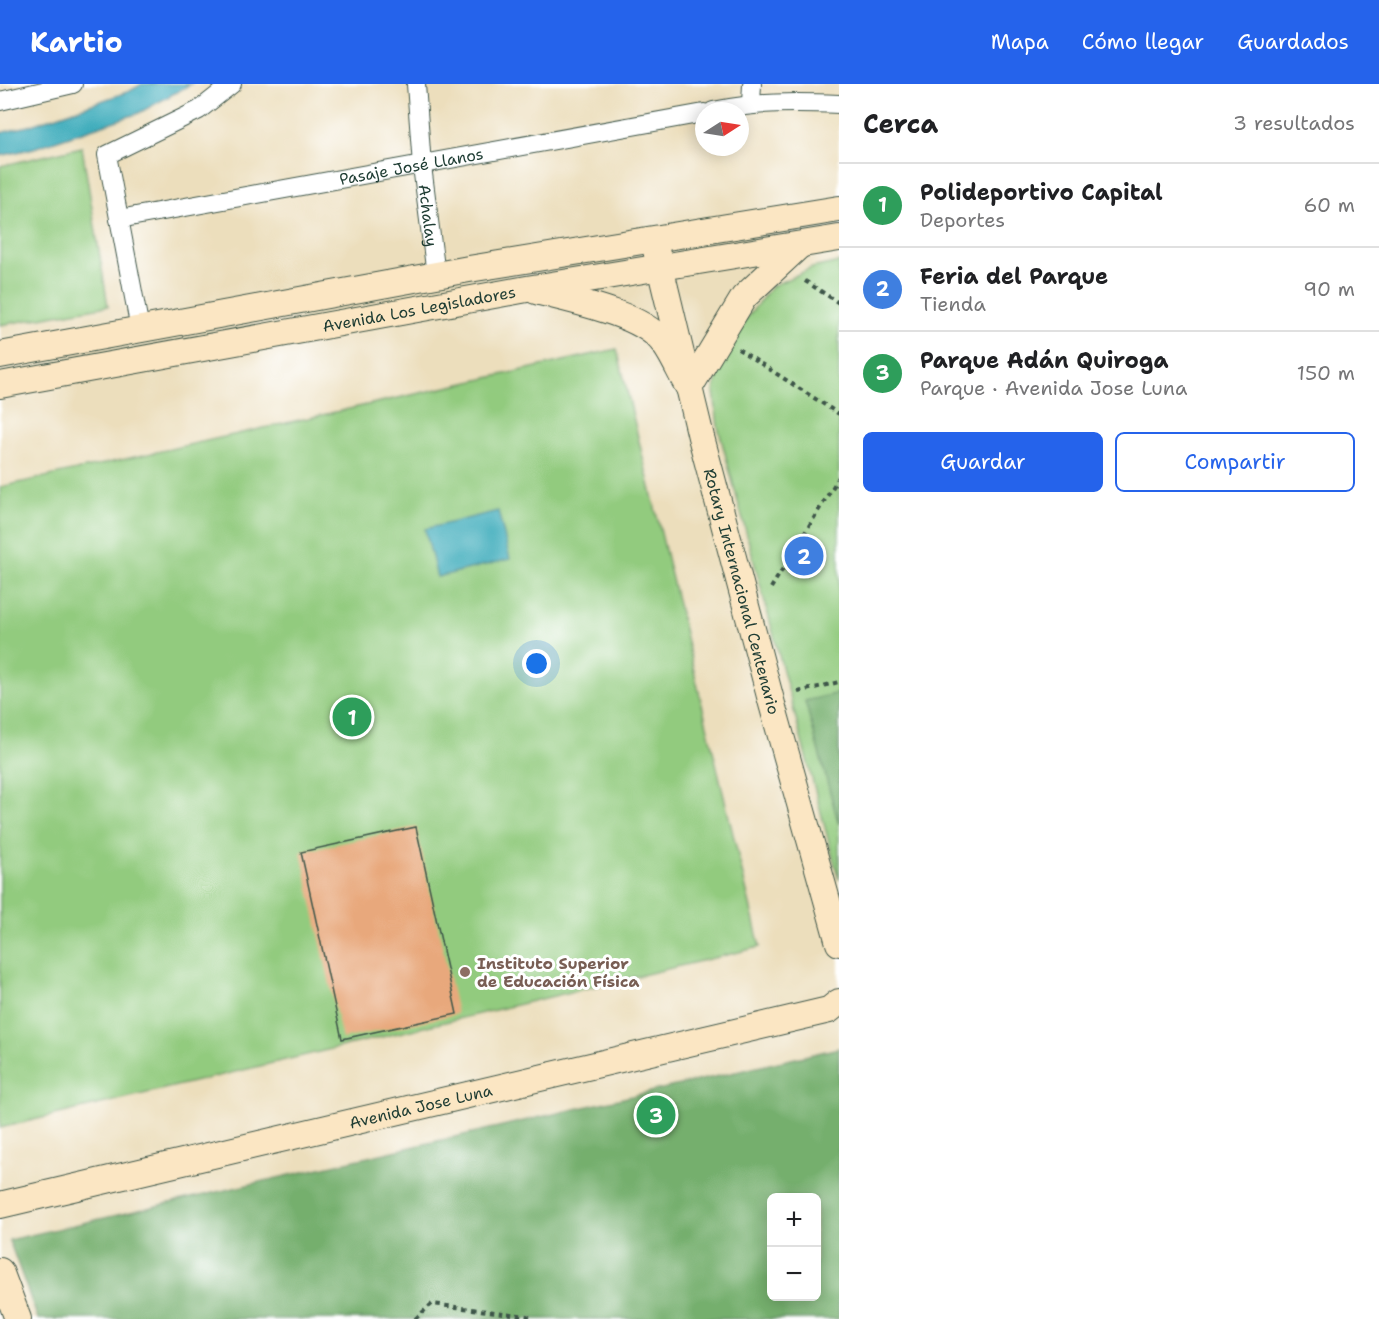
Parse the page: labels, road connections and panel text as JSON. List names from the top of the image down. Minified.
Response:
{"streets":{"main road":["Avenida Los Legisladores","Rotary Internacional Centenario","Avenida Jose Luna"],"street":["Pasaje José Llanos","Achalay"]},"crossings":[["Pasaje José Llanos","Achalay"],["Achalay","Avenida Los Legisladores"],["Avenida Los Legisladores","Rotary Internacional Centenario"]],"places":["Instituto Superior de Educación Física"],"north":"right","page":{"header":"Kartio","nav":["Mapa","Cómo llegar","Guardados"],"heading":["Cerca","3 resultados"],"list":[{"mark":"1","name":"Polideportivo Capital","note":"Deportes","value":"60 m"},{"mark":"2","name":"Feria del Parque","note":"Tienda","value":"90 m"},{"mark":"3","name":"Parque Adán Quiroga","note":"Parque · Avenida Jose Luna","value":"150 m"}],"buttons":["Guardar","Compartir"],"pins":["2","1","3"],"map_buttons":["+","−"]}}
